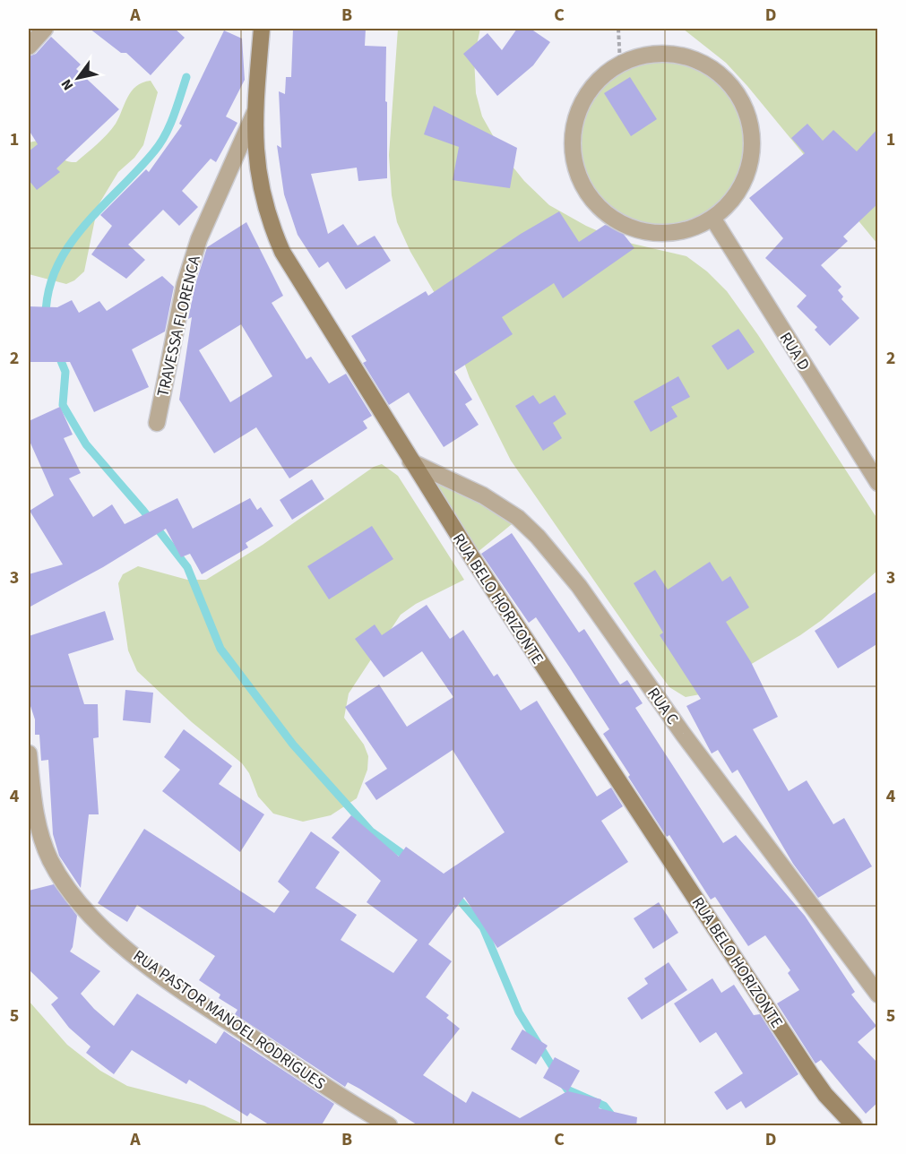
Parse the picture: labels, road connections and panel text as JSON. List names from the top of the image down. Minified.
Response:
{"streets":{"street":["TRAVESSA FLORENCA","RUA D","RUA BELO HORIZONTE","RUA C","RUA PASTOR MANOEL RODRIGUES"]},"crossings":[["TRAVESSA FLORENCA","RUA BELO HORIZONTE"],["RUA BELO HORIZONTE","RUA C"]],"north":"bottom left","grid":{"columns":["A","B","C","D"],"rows":["1","2","3","4","5"]}}
